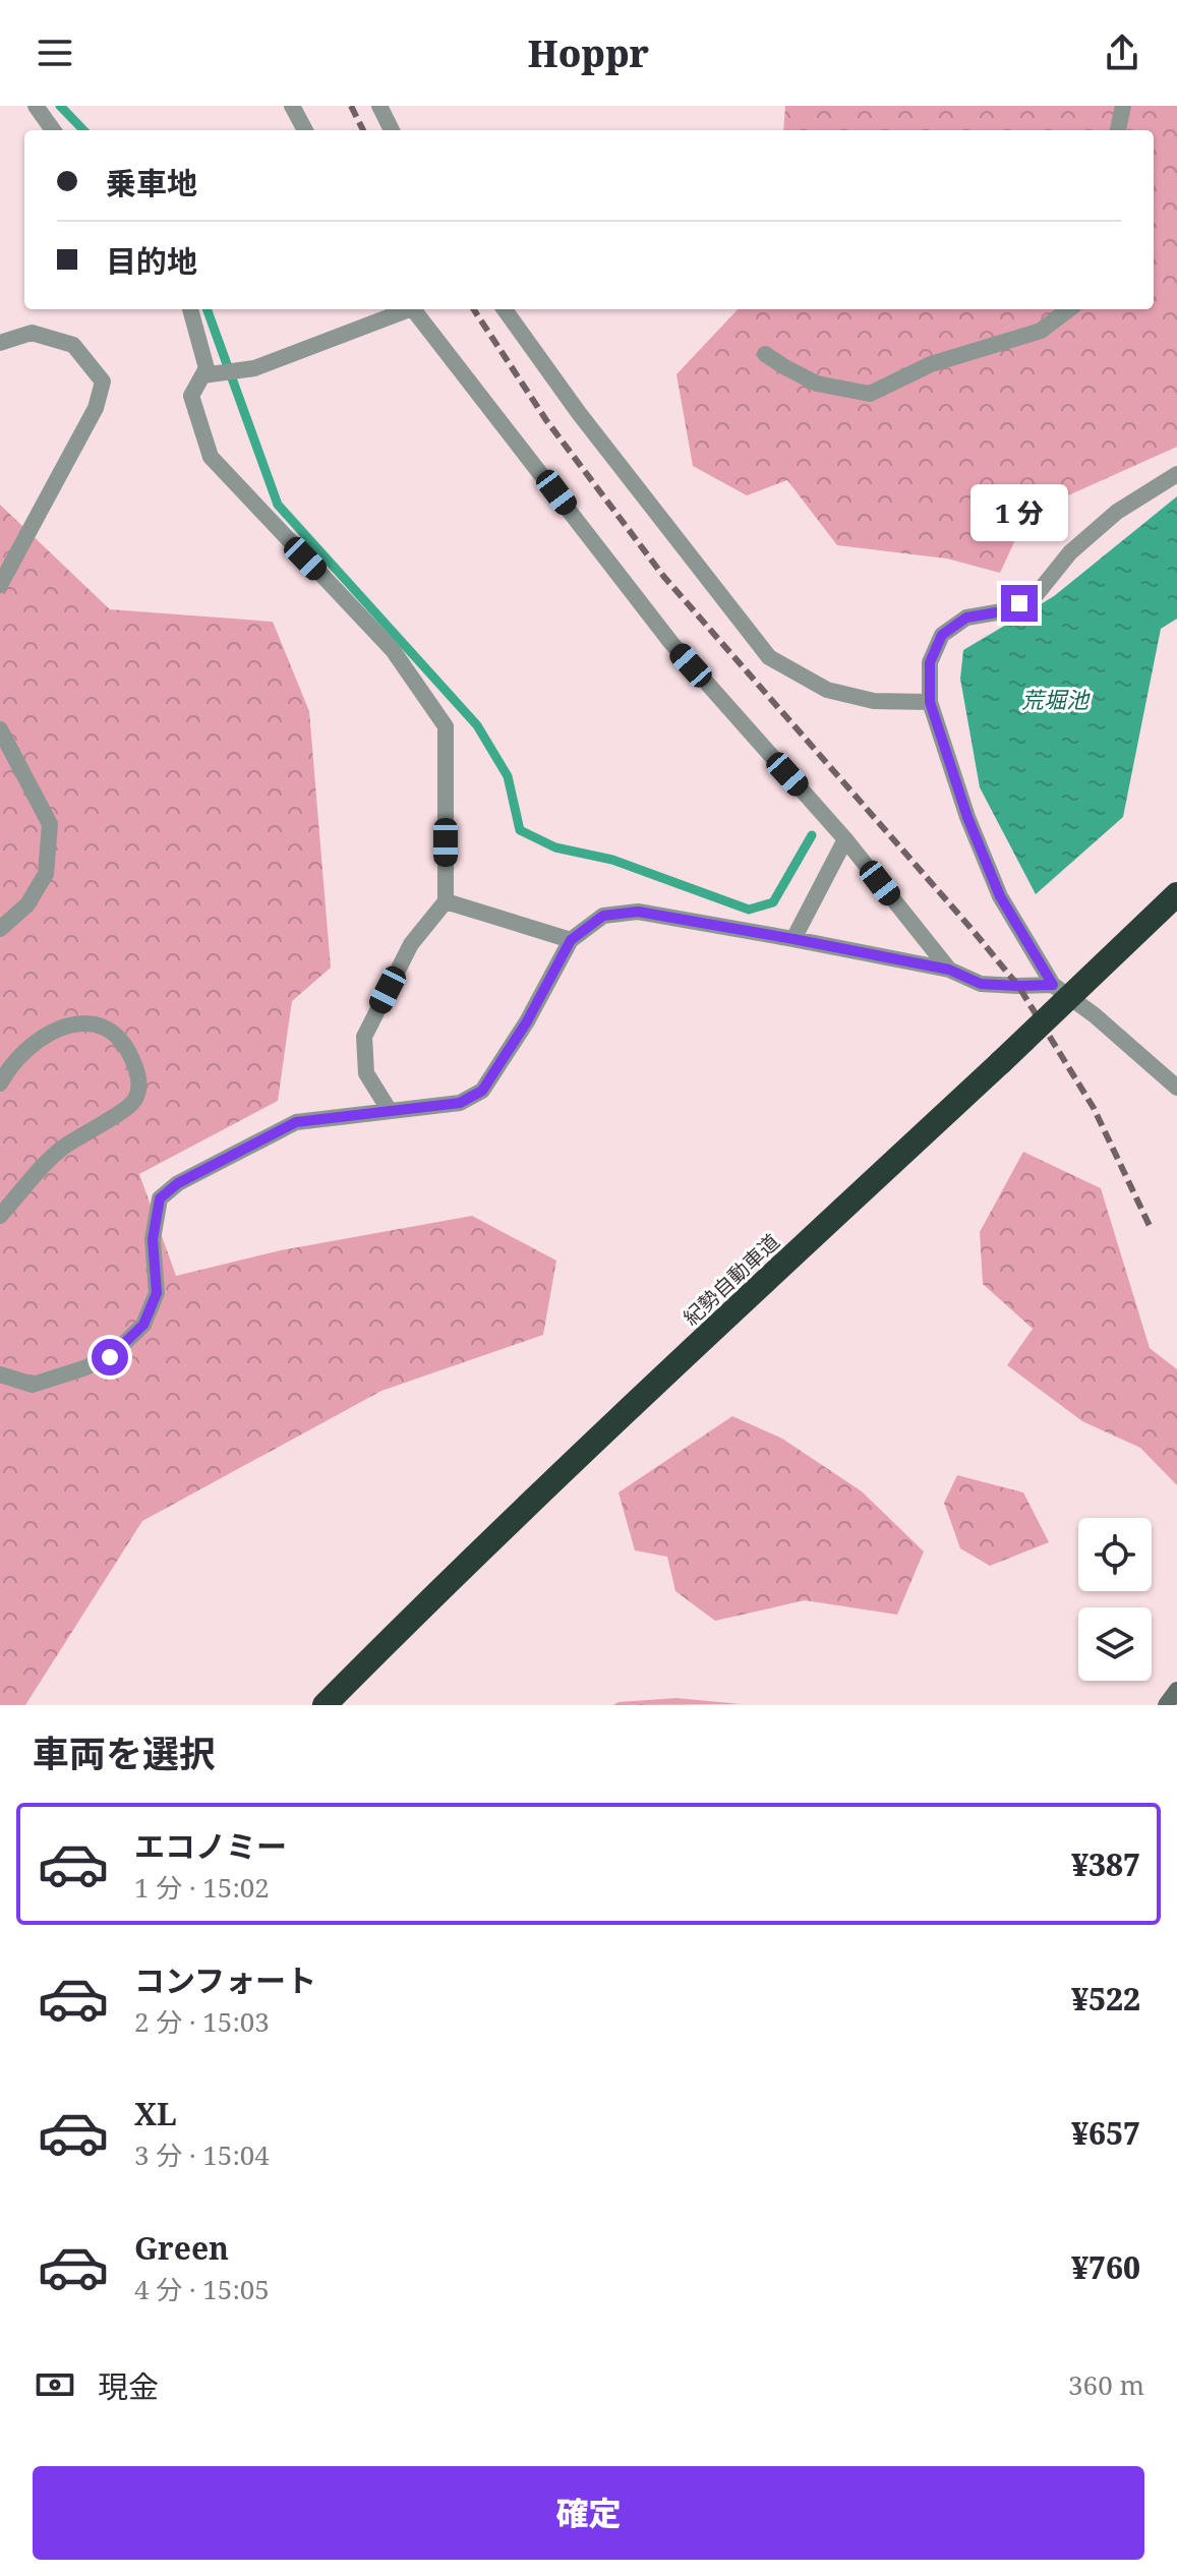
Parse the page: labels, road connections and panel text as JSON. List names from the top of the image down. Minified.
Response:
{"streets":{"highway":["紀勢自動車道"]},"water":["荒堀池"],"page":{"header":"Hoppr","banner":["乗車地","目的地"],"bubble":"1 分","heading":"車両を選択","list":[{"name":"エコノミー","note":"1 分 · 15:02","value":"¥387"},{"name":"コンフォート","note":"2 分 · 15:03","value":"¥522"},{"name":"XL","note":"3 分 · 15:04","value":"¥657"},{"name":"Green","note":"4 分 · 15:05","value":"¥760"}],"pay":["現金","360 m"],"buttons":"確定"}}
